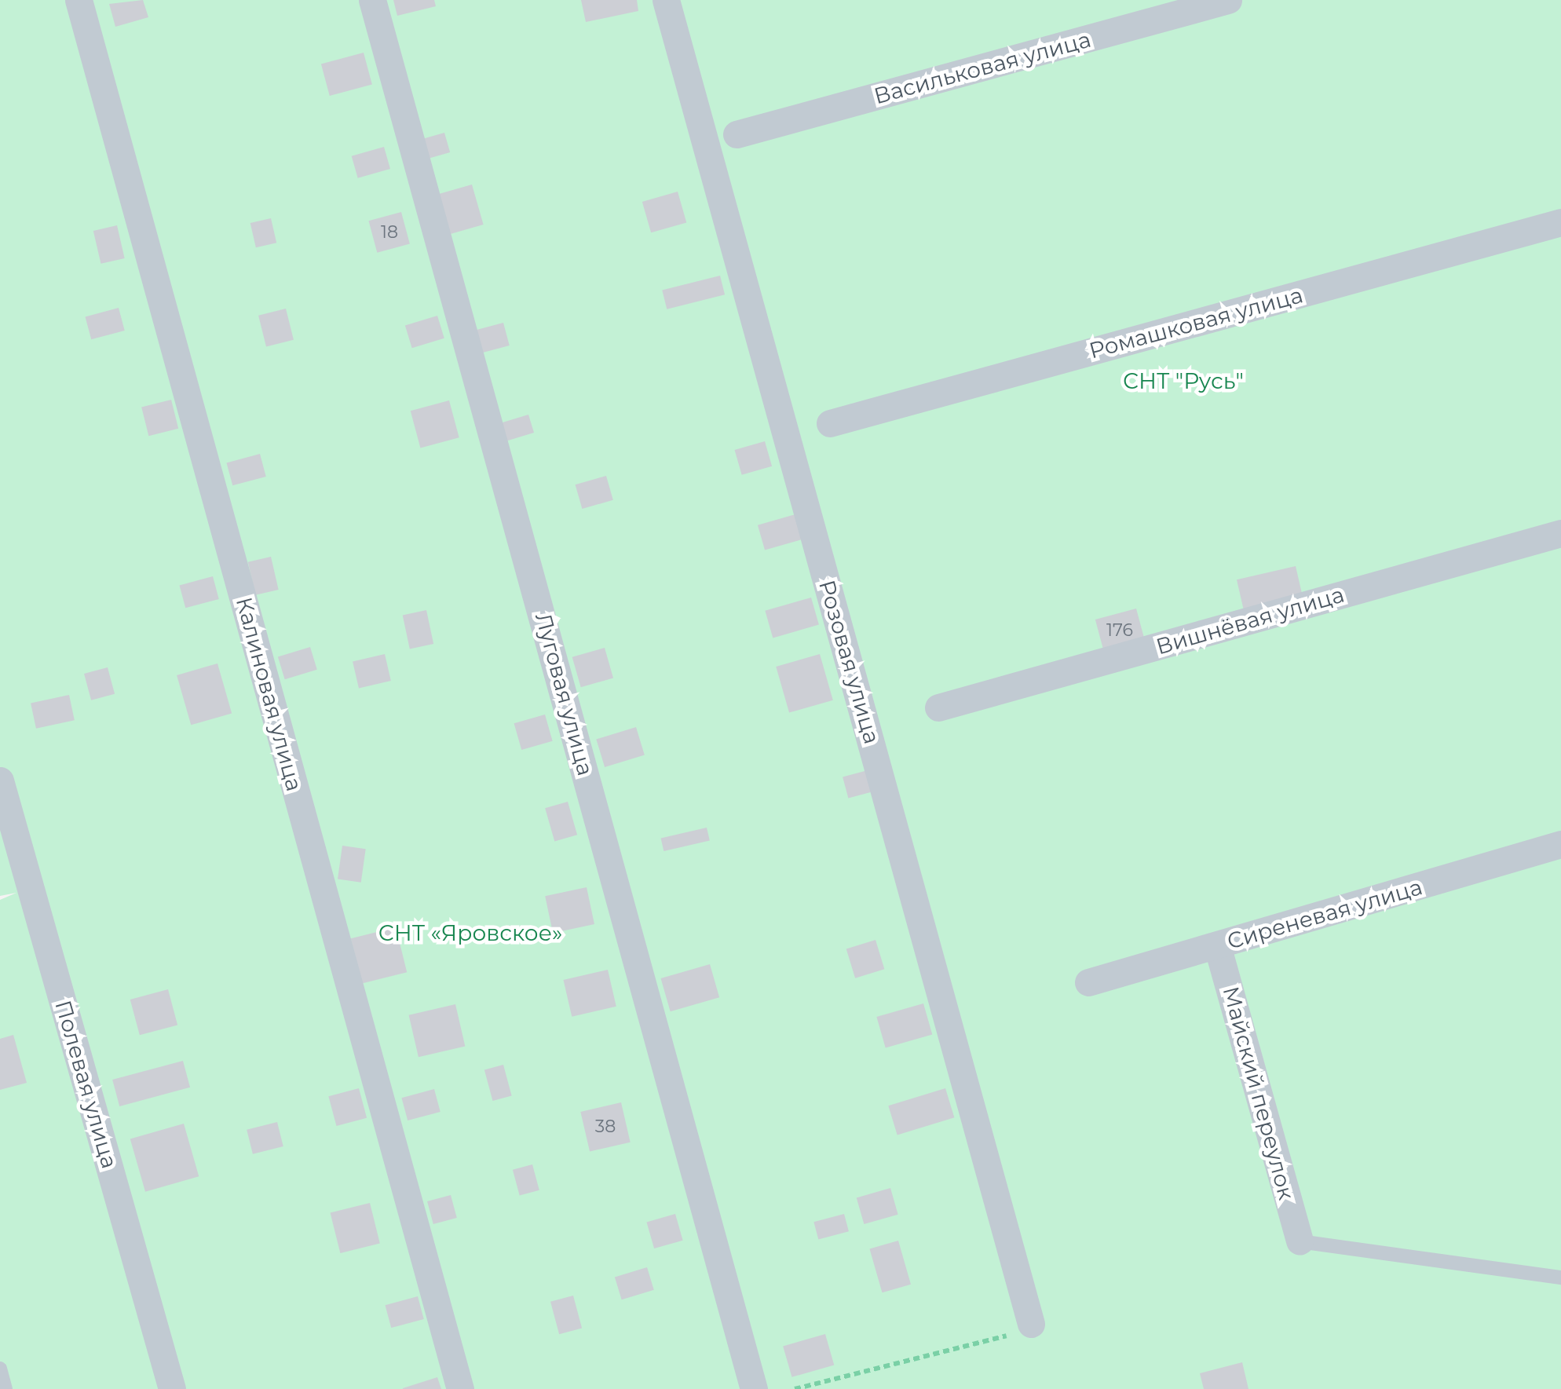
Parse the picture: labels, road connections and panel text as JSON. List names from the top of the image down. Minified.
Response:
{"streets":{"street":["Васильковая улица","Ромашковая улица","Вишнёвая улица","Розовая улица","Калиновая улица","Луговая улица","Сиреневая улица","Полевая улица","Майский переулок"]},"crossings":[["Сиреневая улица","Майский переулок"]],"parks":["СНТ \"Русь\"","СНТ «Яровское»"],"house_numbers":["18","176","38"]}
